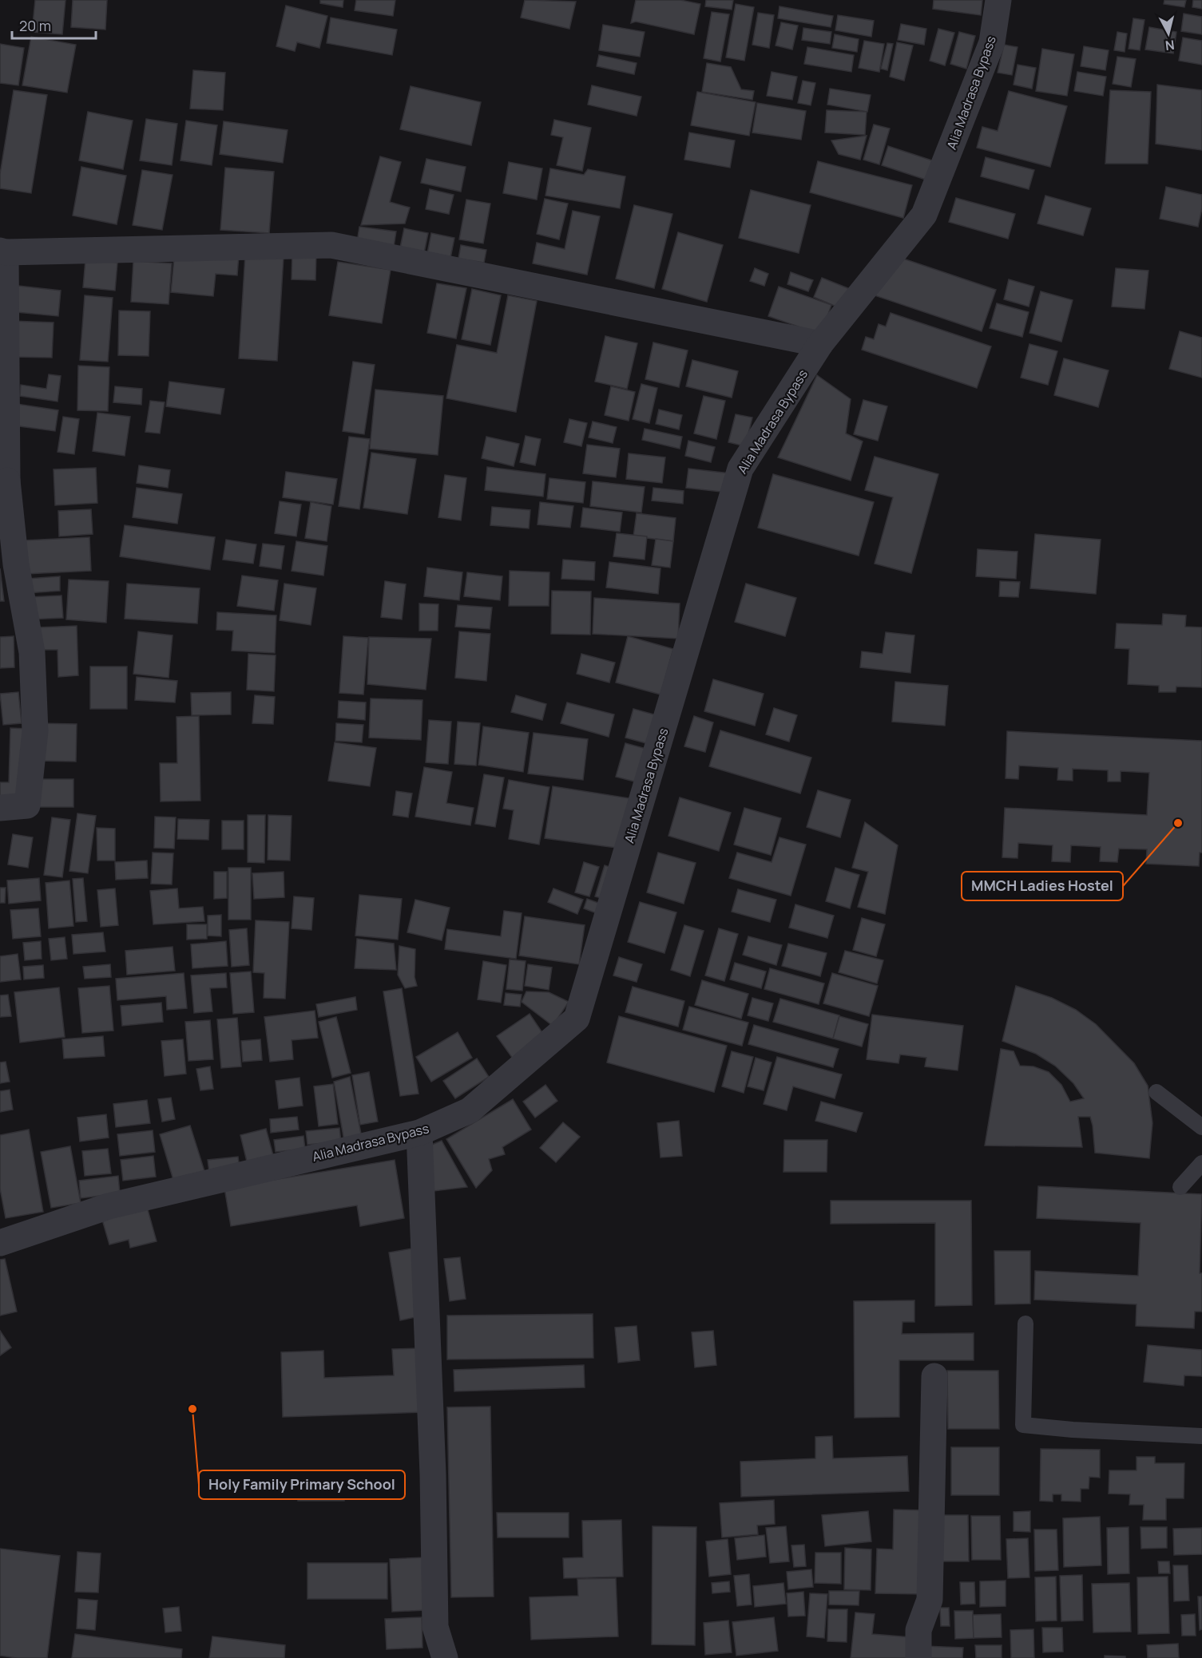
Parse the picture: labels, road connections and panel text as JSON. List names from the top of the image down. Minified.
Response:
{"streets":{"street":["Alia Madrasa Bypass"]},"places":["MMCH Ladies Hostel","Holy Family Primary School"],"scale_bar":"20 m","north":"bottom"}
